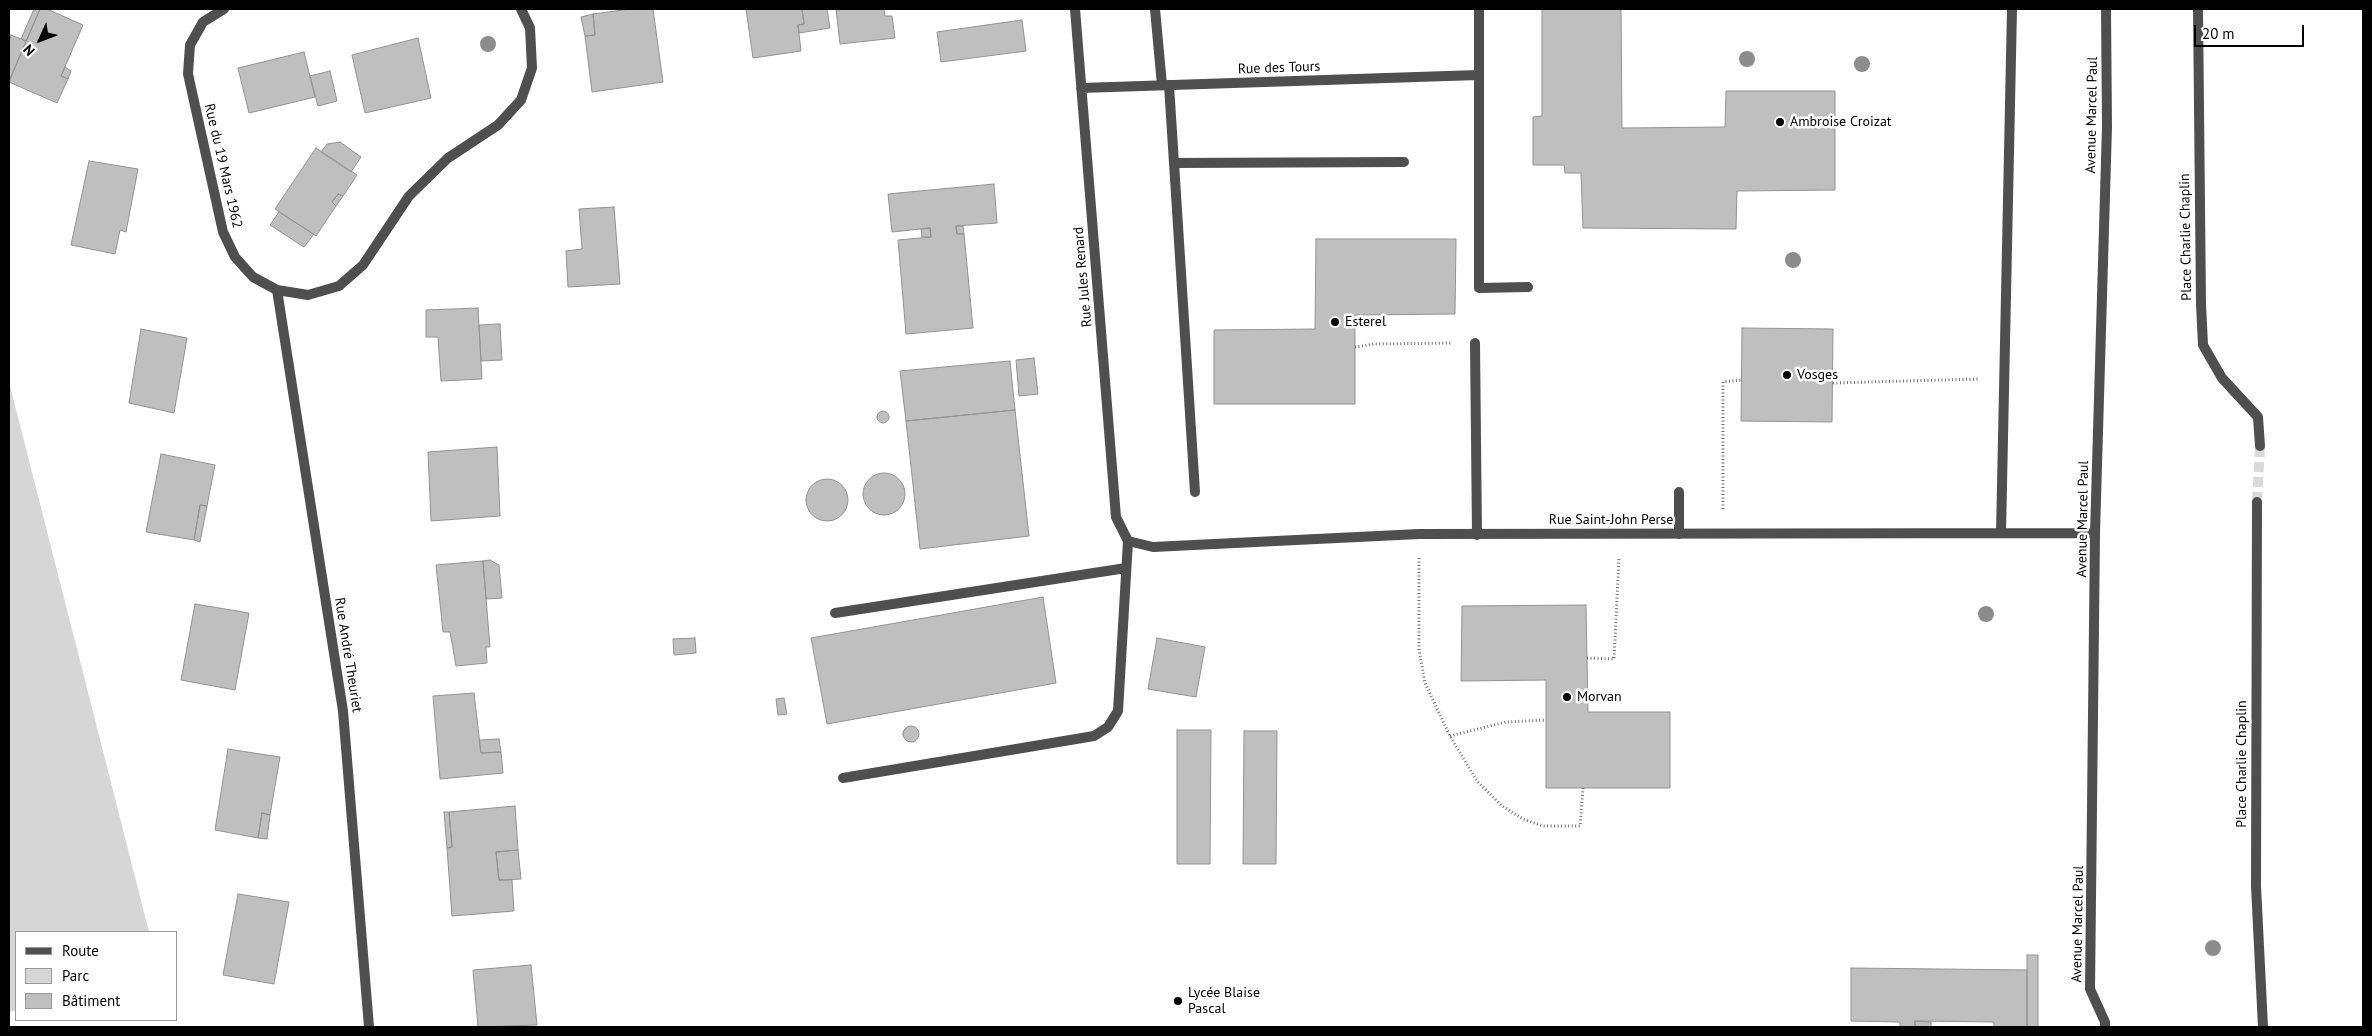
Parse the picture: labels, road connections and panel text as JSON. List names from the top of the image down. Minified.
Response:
{"streets":{"street":["Rue des Tours","Avenue Marcel Paul","Rue du 19 Mars 1962","Place Charlie Chaplin","Rue Jules Renard","Rue Saint-John Perse","Rue André Theuriet"]},"crossings":[["Rue des Tours","Rue Jules Renard"],["Avenue Marcel Paul","Rue Saint-John Perse"],["Rue du 19 Mars 1962","Rue André Theuriet"],["Rue Jules Renard","Rue Saint-John Perse"]],"places":["Ambroise Croizat","Esterel","Vosges","Morvan","Lycée Blaise Pascal"],"legend":["Route","Parc","Bâtiment"],"scale_bar":"20 m","north":"bottom left"}
